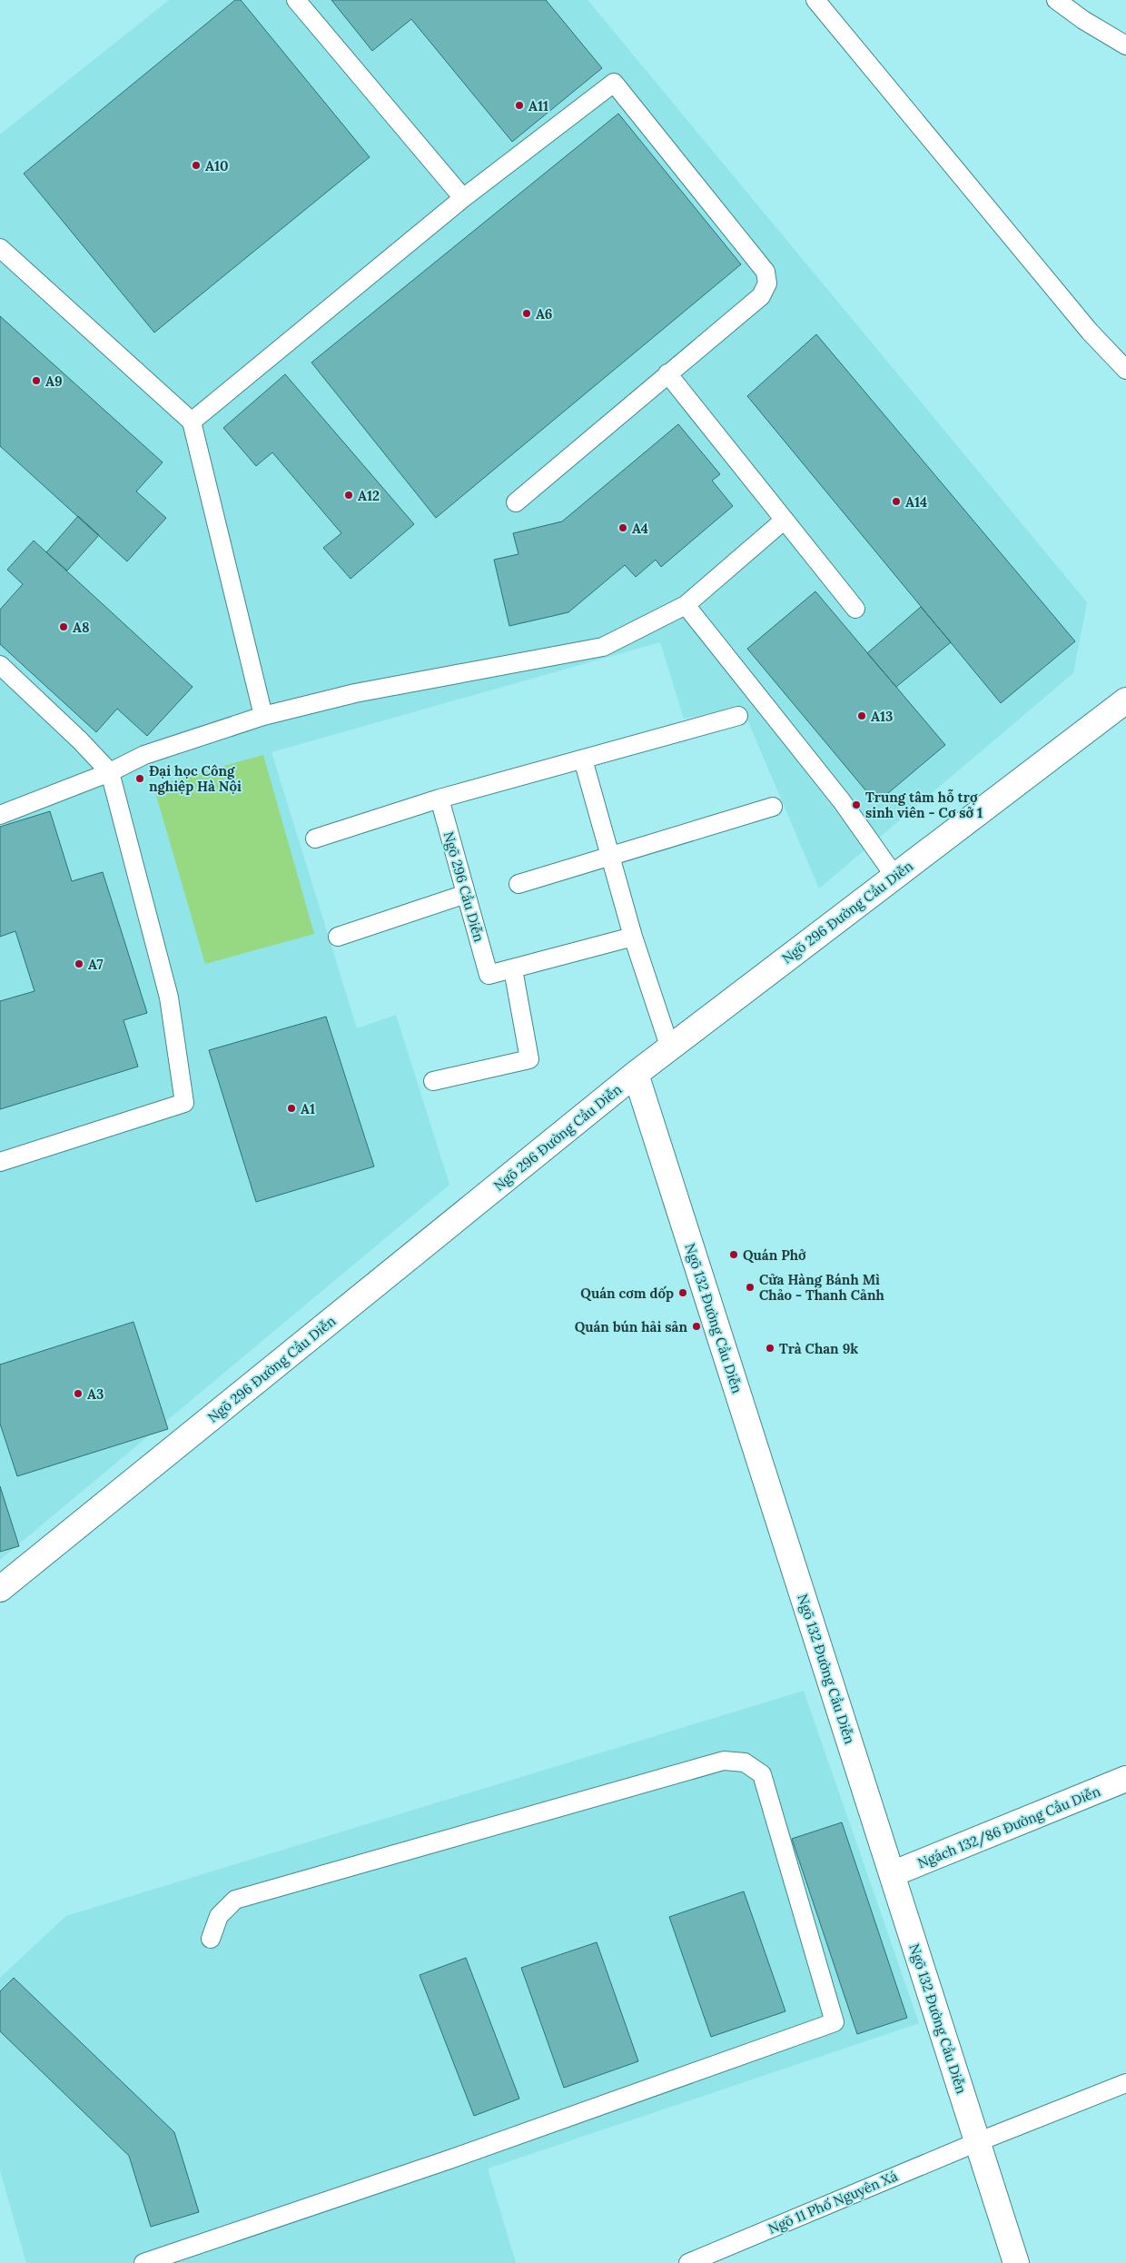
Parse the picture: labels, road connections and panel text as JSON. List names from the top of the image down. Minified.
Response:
{"streets":{"street":["Ngõ 296 Đường Cầu Diễn","Ngõ 132 Đường Cầu Diễn","Ngách 132/86 Đường Cầu Diễn"],"lane":["Ngõ 296 Cầu Diễn","Ngõ 11 Phố Nguyên Xá"]},"crossings":[["Ngõ 296 Đường Cầu Diễn","Ngõ 132 Đường Cầu Diễn"],["Ngõ 132 Đường Cầu Diễn","Ngách 132/86 Đường Cầu Diễn"],["Ngõ 132 Đường Cầu Diễn","Ngõ 11 Phố Nguyên Xá"]],"places":["A11","A10","A6","A9","A12","A14","A4","A8","A13","Đại học Công nghiệp Hà Nội","Trung tâm hỗ trợ sinh viên - Cơ sở 1","A7","A1","Quán Phở","Cửa Hàng Bánh Mì Chảo - Thanh Cảnh","Quán cơm dốp","Quán bún hải sản","Trà Chan 9k","A3"]}
